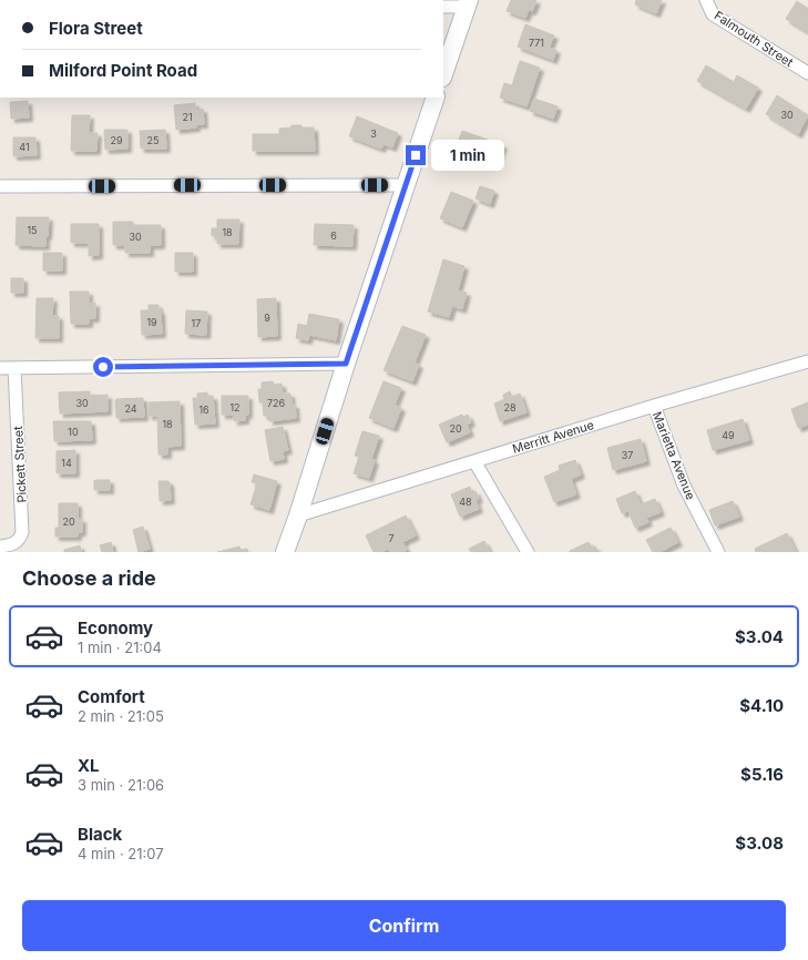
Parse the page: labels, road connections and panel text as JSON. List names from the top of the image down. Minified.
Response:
{"streets":{"street":["Falmouth Street","Merritt Avenue","Marietta Avenue","Pickett Street"]},"crossings":[["Merritt Avenue","Marietta Avenue"]],"house_numbers":["771","30","21","3","29","25","41","15","18","6","30","9","19","17","30","726","12","28","24","16","18","20","10","49","37","14","48","20","7"],"page":{"banner":["Flora Street","Milford Point Road"],"bubble":"1 min","heading":"Choose a ride","list":[{"name":"Economy","note":"1 min · 21:04","value":"$3.04"},{"name":"Comfort","note":"2 min · 21:05","value":"$4.10"},{"name":"XL","note":"3 min · 21:06","value":"$5.16"},{"name":"Black","note":"4 min · 21:07","value":"$3.08"}],"buttons":"Confirm"}}
